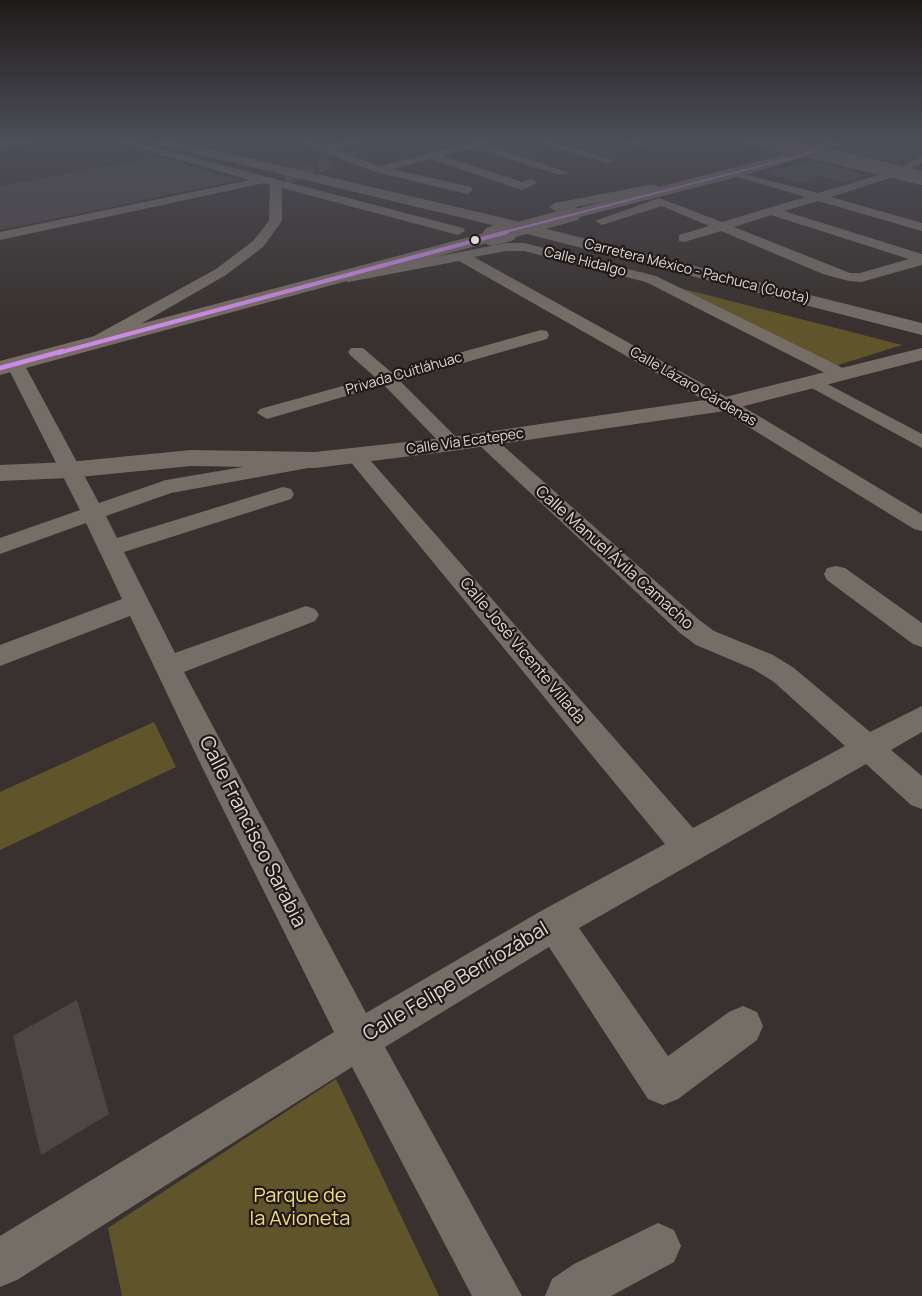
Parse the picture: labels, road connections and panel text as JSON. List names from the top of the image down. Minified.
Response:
{"streets":{"highway":["Carretera México - Pachuca (Cuota)"],"main road":["Calle Vía Ecatepec"],"street":["Calle Hidalgo","Privada Cuitláhuac","Calle Lázaro Cárdenas","Calle Manuel Ávila Camacho","Calle José Vicente Villada","Calle Francisco Sarabia","Calle Felipe Berriozábal"]},"crossings":[["Calle Hidalgo","Calle Lázaro Cárdenas"],["Calle Hidalgo","Calle Vía Ecatepec"],["Calle Lázaro Cárdenas","Calle Vía Ecatepec"],["Calle Vía Ecatepec","Calle Manuel Ávila Camacho"],["Calle Vía Ecatepec","Calle José Vicente Villada"],["Calle Vía Ecatepec","Calle Francisco Sarabia"],["Calle Manuel Ávila Camacho","Calle Felipe Berriozábal"],["Calle José Vicente Villada","Calle Felipe Berriozábal"],["Calle Francisco Sarabia","Calle Felipe Berriozábal"]],"parks":["Parque de la Avioneta"]}
